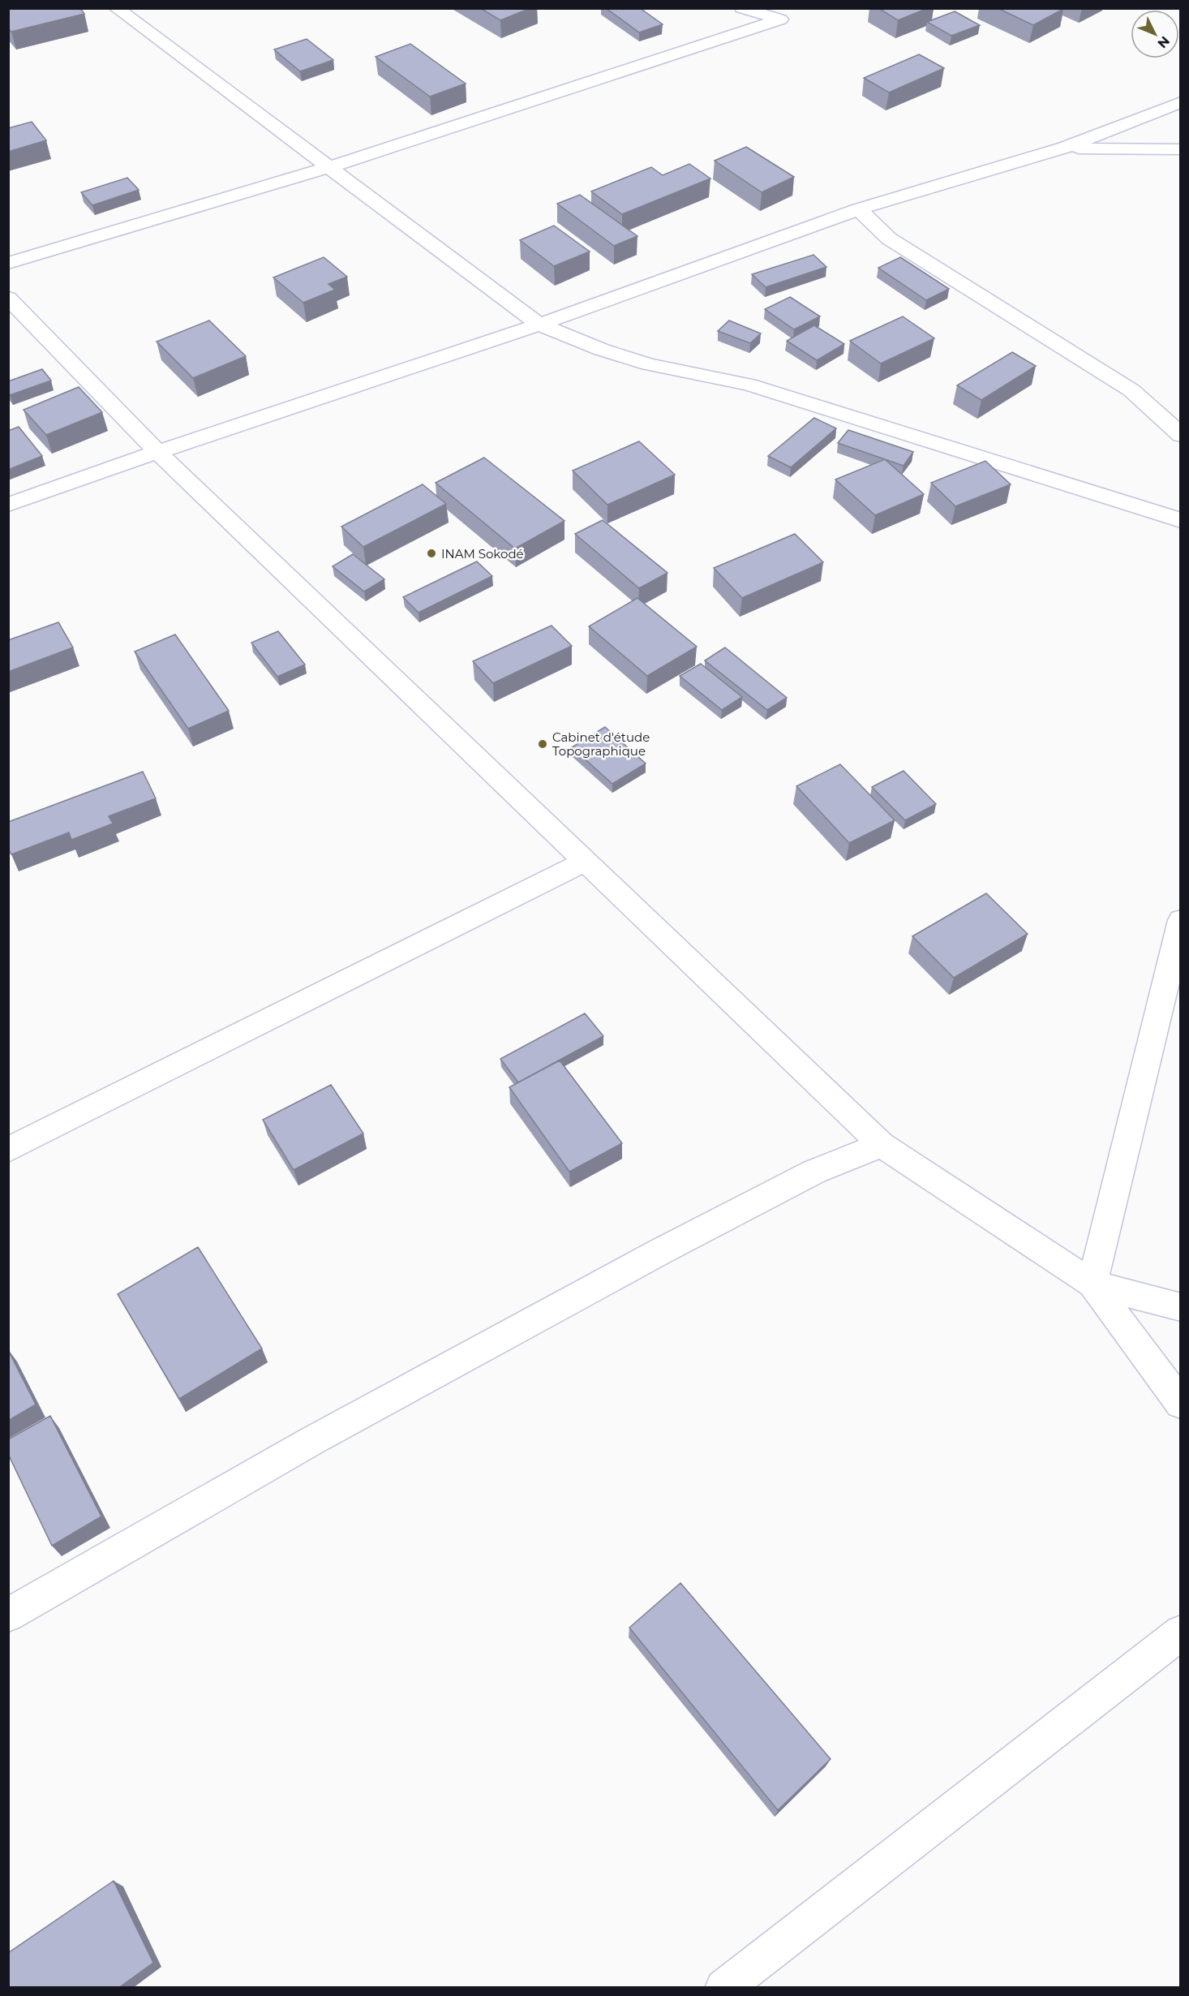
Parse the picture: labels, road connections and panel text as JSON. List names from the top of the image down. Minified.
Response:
{"places":["INAM Sokodé","Cabinet d'étude Topographique"],"north":"bottom right"}
